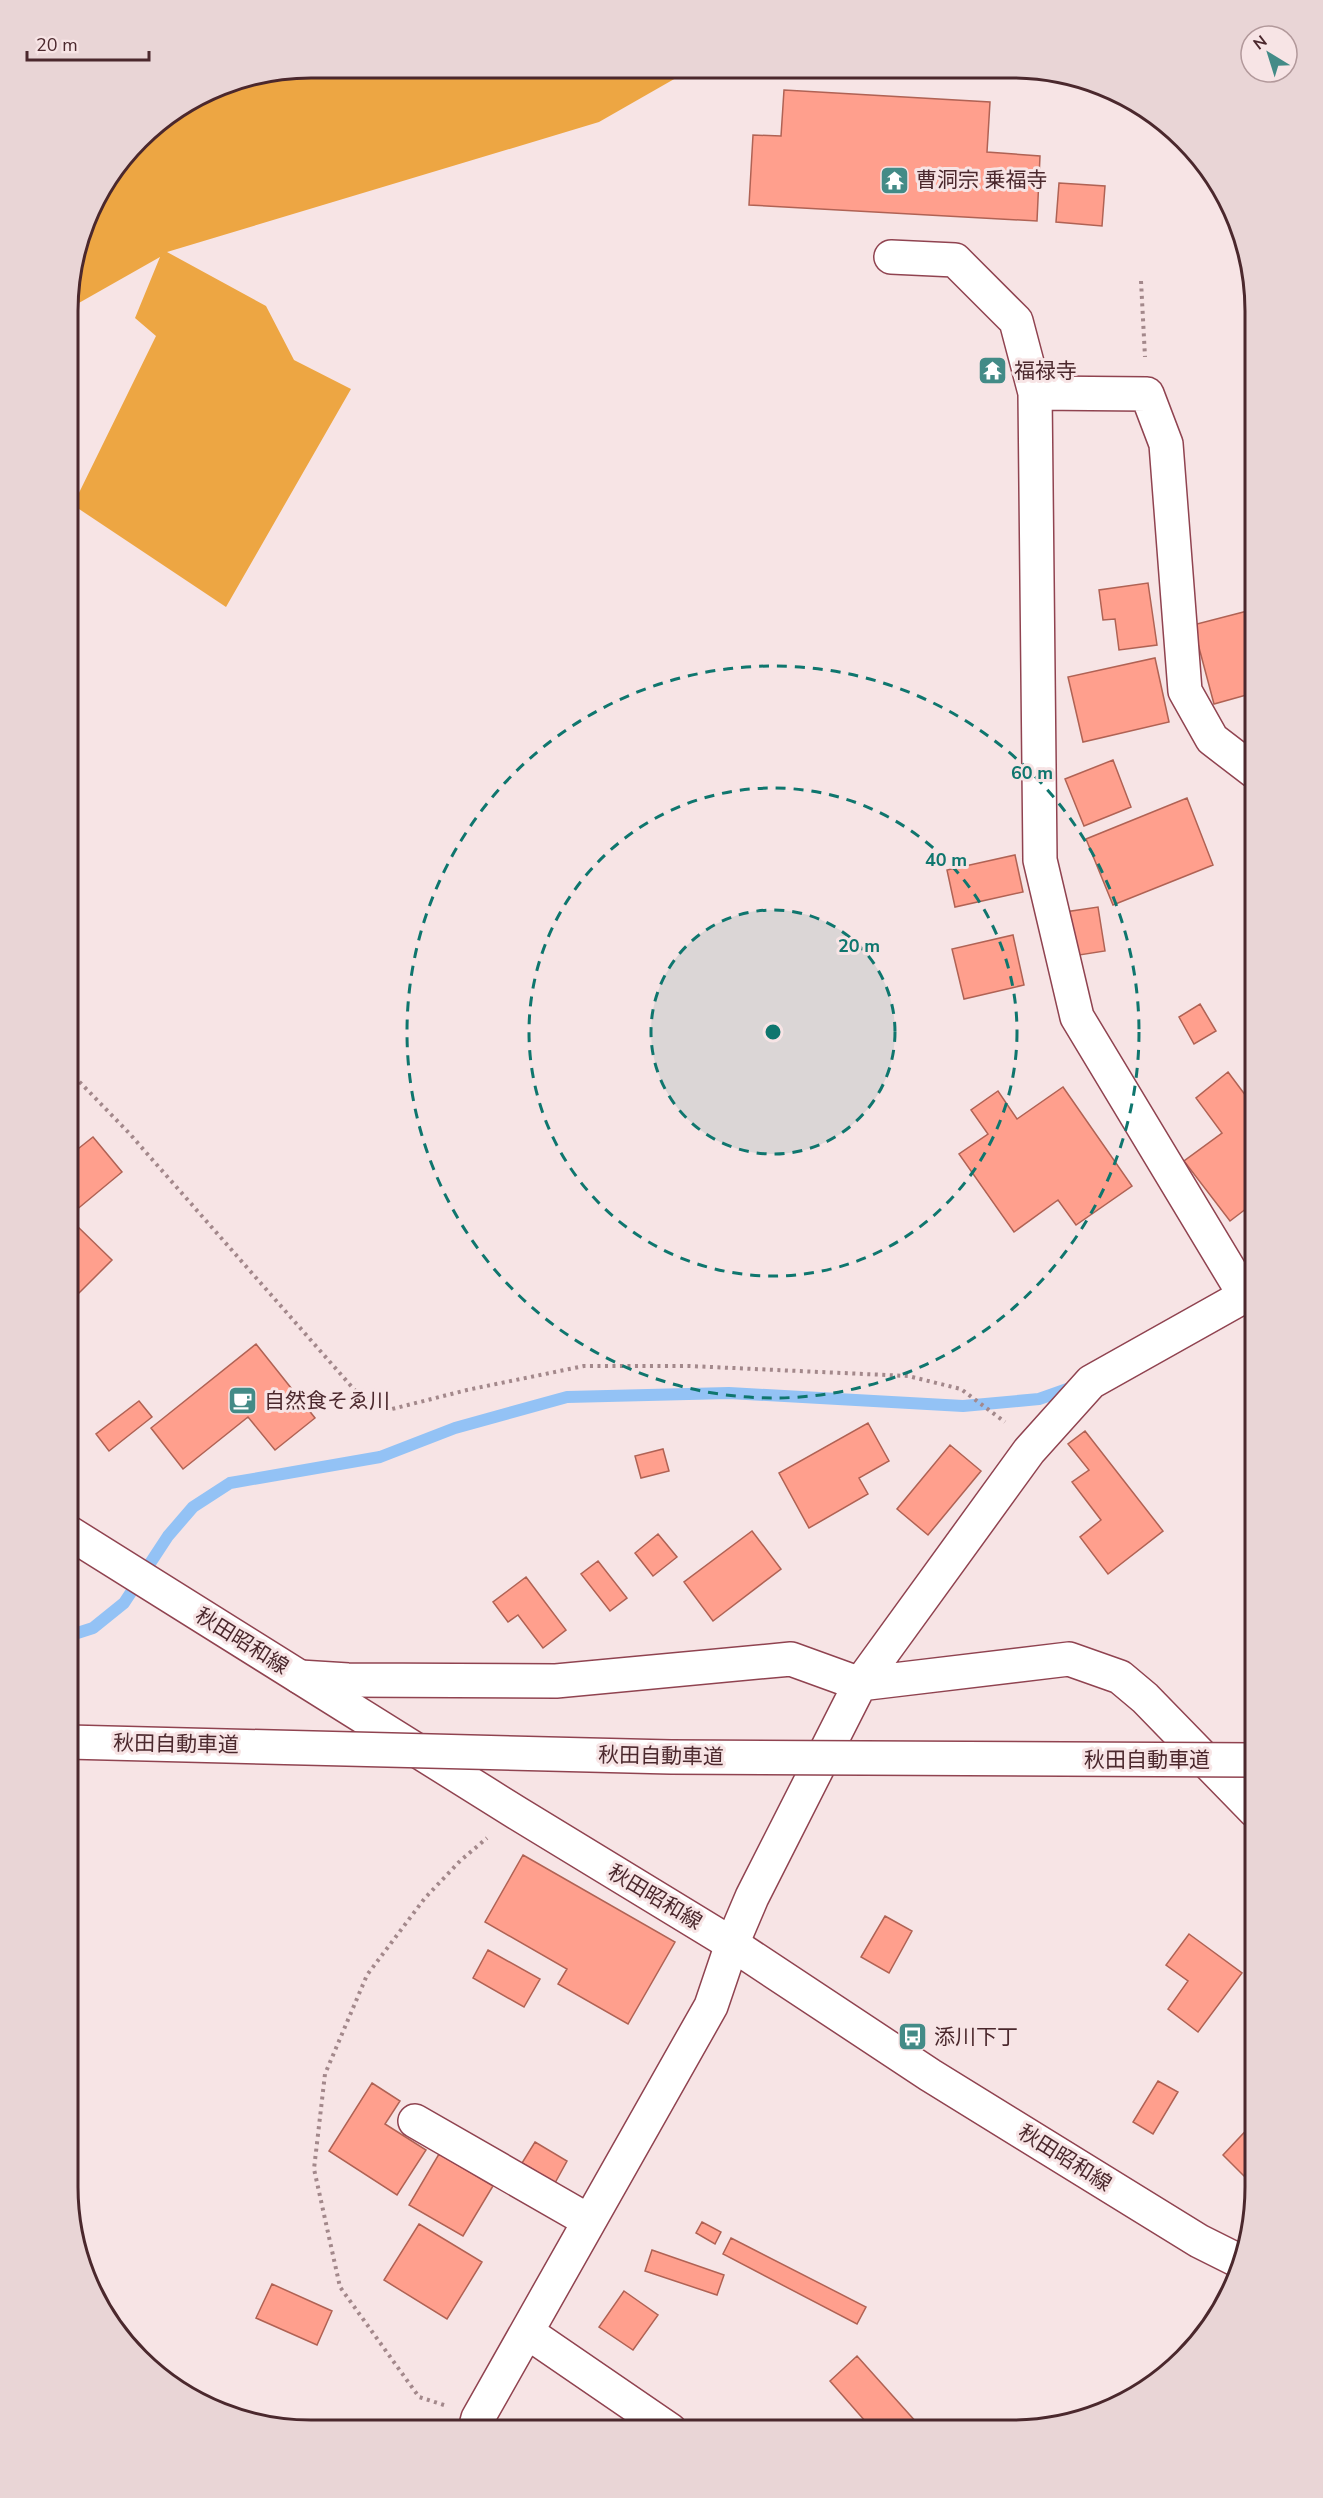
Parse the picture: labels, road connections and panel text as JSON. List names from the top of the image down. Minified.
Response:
{"streets":{"main road":["秋田昭和線","秋田自動車道"]},"places":{"temple":["曹洞宗 乗福寺","福禄寺"],"cafe":["自然食そゑ川"],"bus stop":["添川下丁"]},"scale_bar":"20 m","north":"top left","rings":["60 m","40 m","20 m"]}
